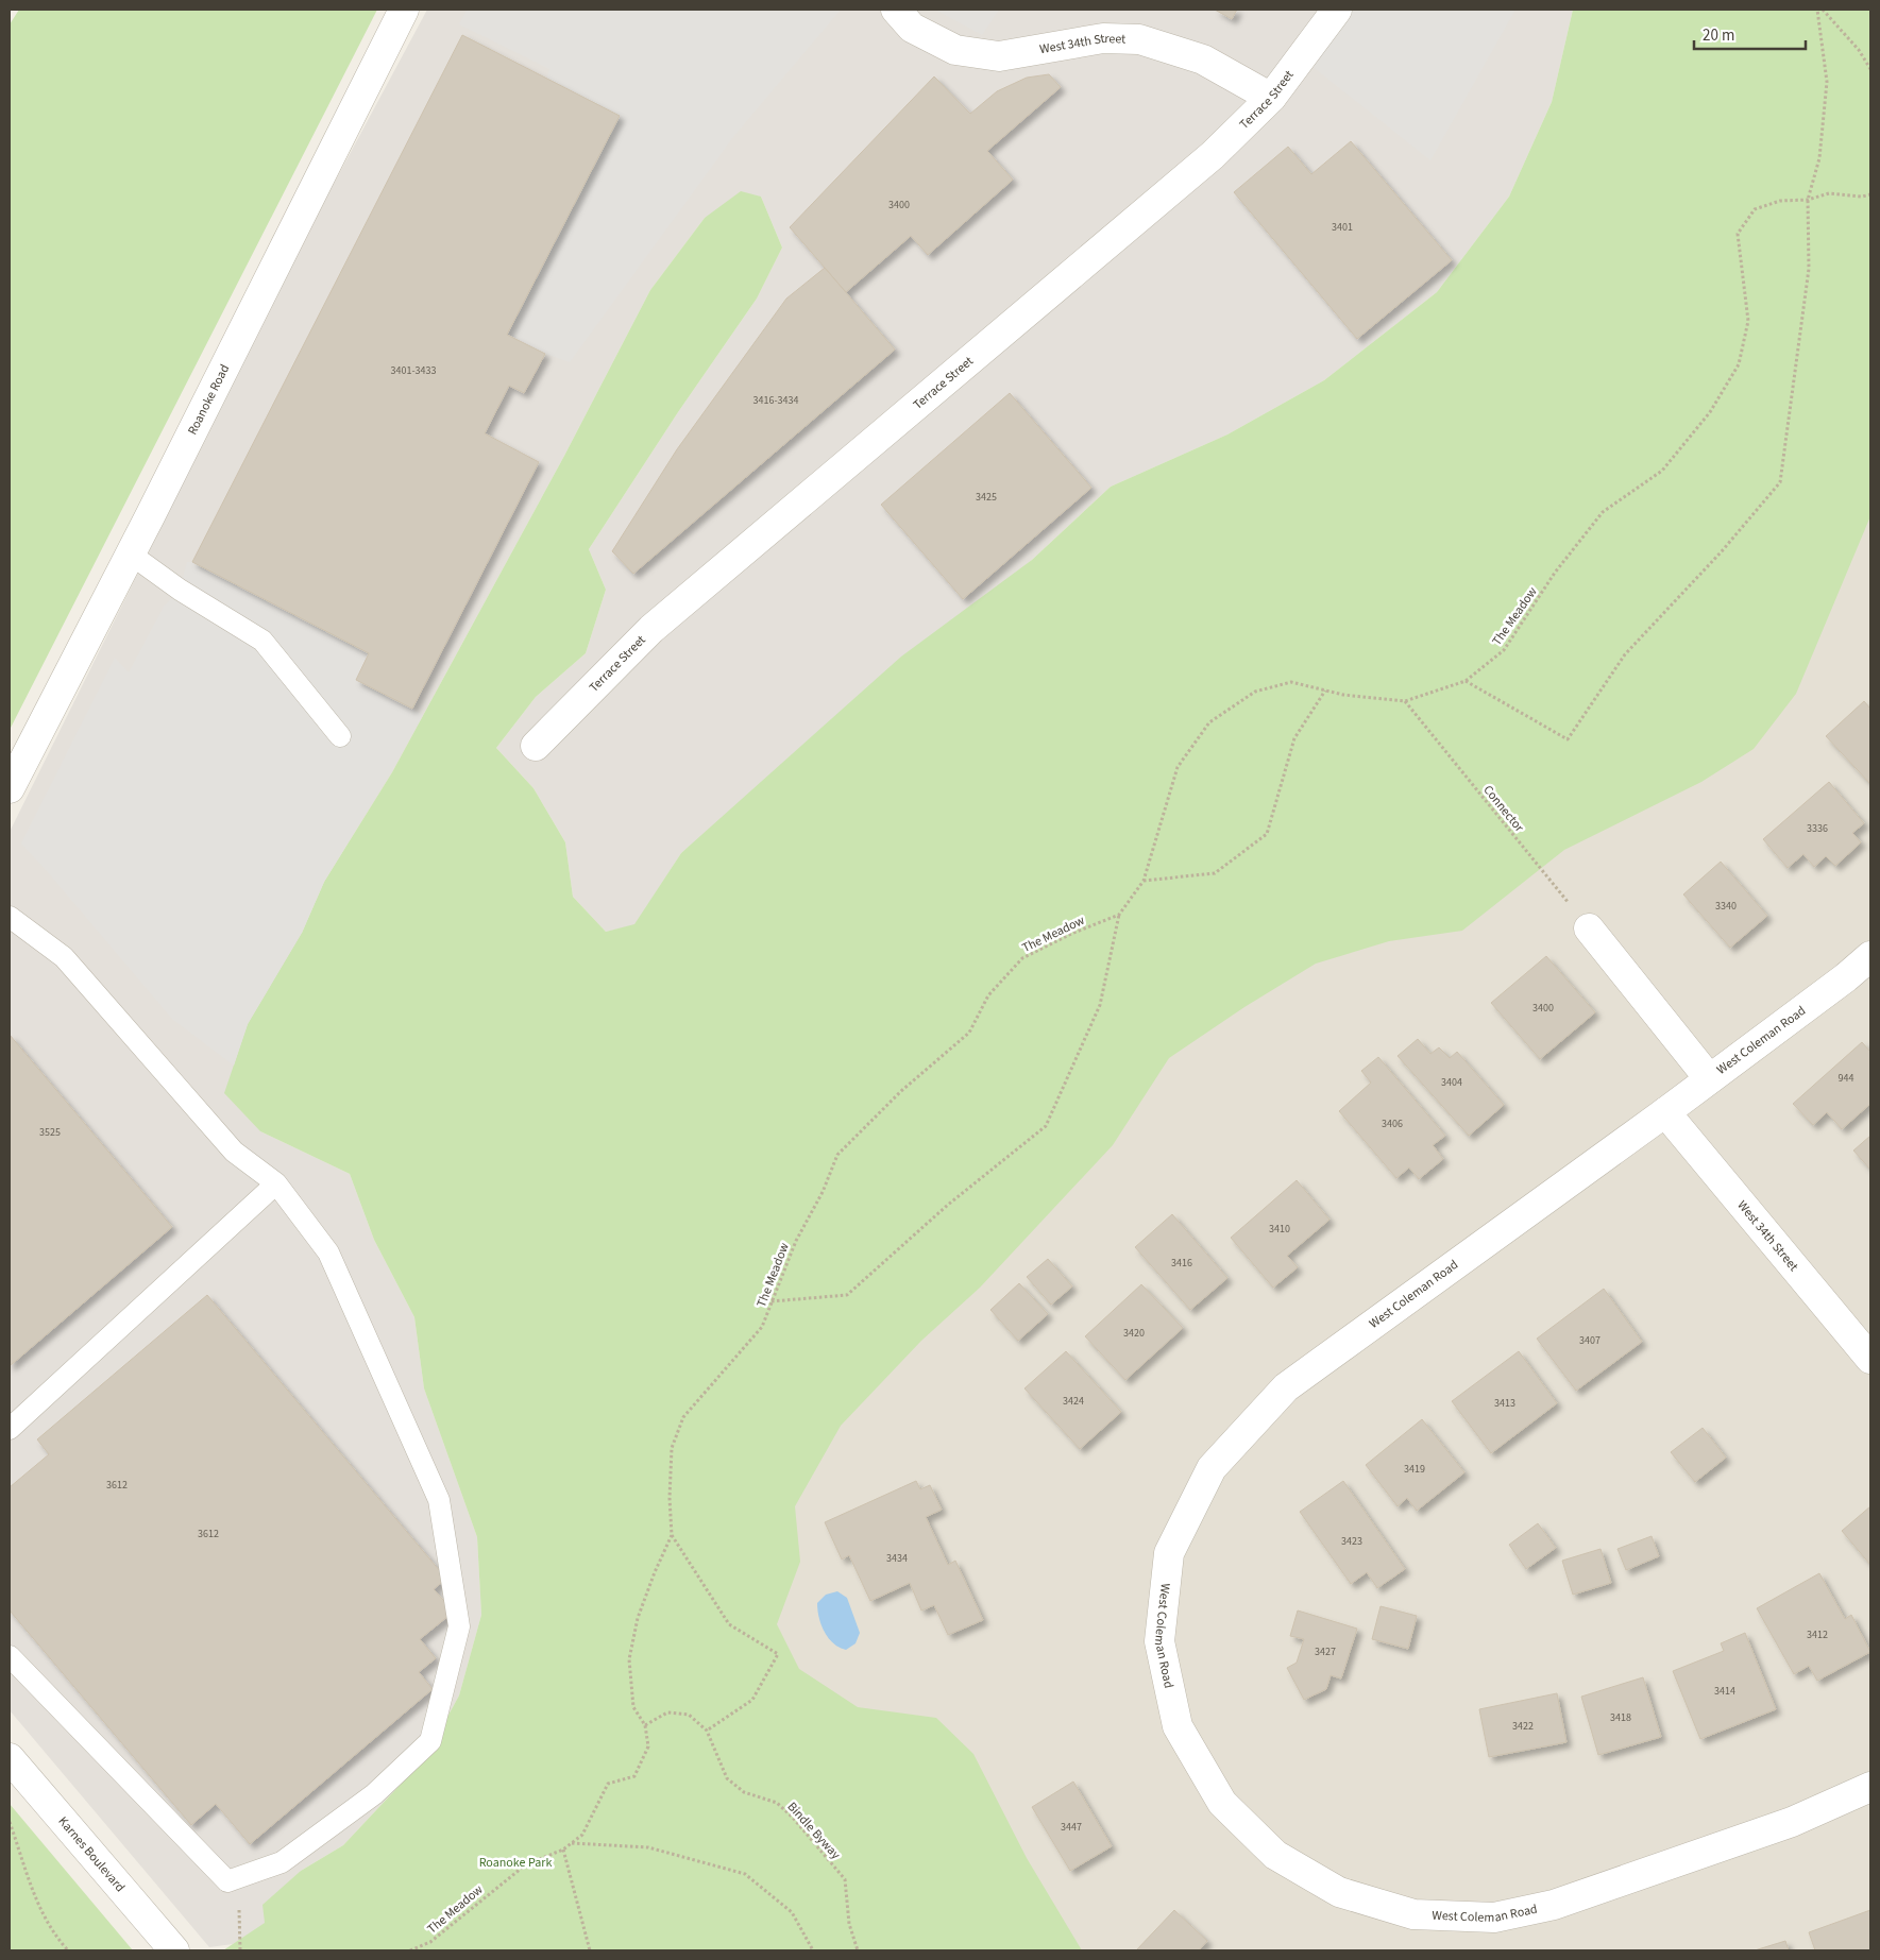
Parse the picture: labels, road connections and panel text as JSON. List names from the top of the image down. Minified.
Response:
{"streets":{"street":["West 34th Street","Terrace Street","Roanoke Road","West Coleman Road","Karnes Boulevard"],"path":["The Meadow","Connector","Bindle Byway"]},"crossings":[["West 34th Street","Terrace Street"],["West 34th Street","West Coleman Road"],["The Meadow","Connector"],["The Meadow","Bindle Byway"]],"parks":["Roanoke Park"],"house_numbers":["3400","3401","3401-3433","3416-3434","3425","3336","3340","3400","944","3404","3406","3525","3410","3416","3420","3407","3424","3413","3419","3612","3612","3423","3434","3412","3427","3414","3418","3422","3447"],"scale_bar":"20 m"}
